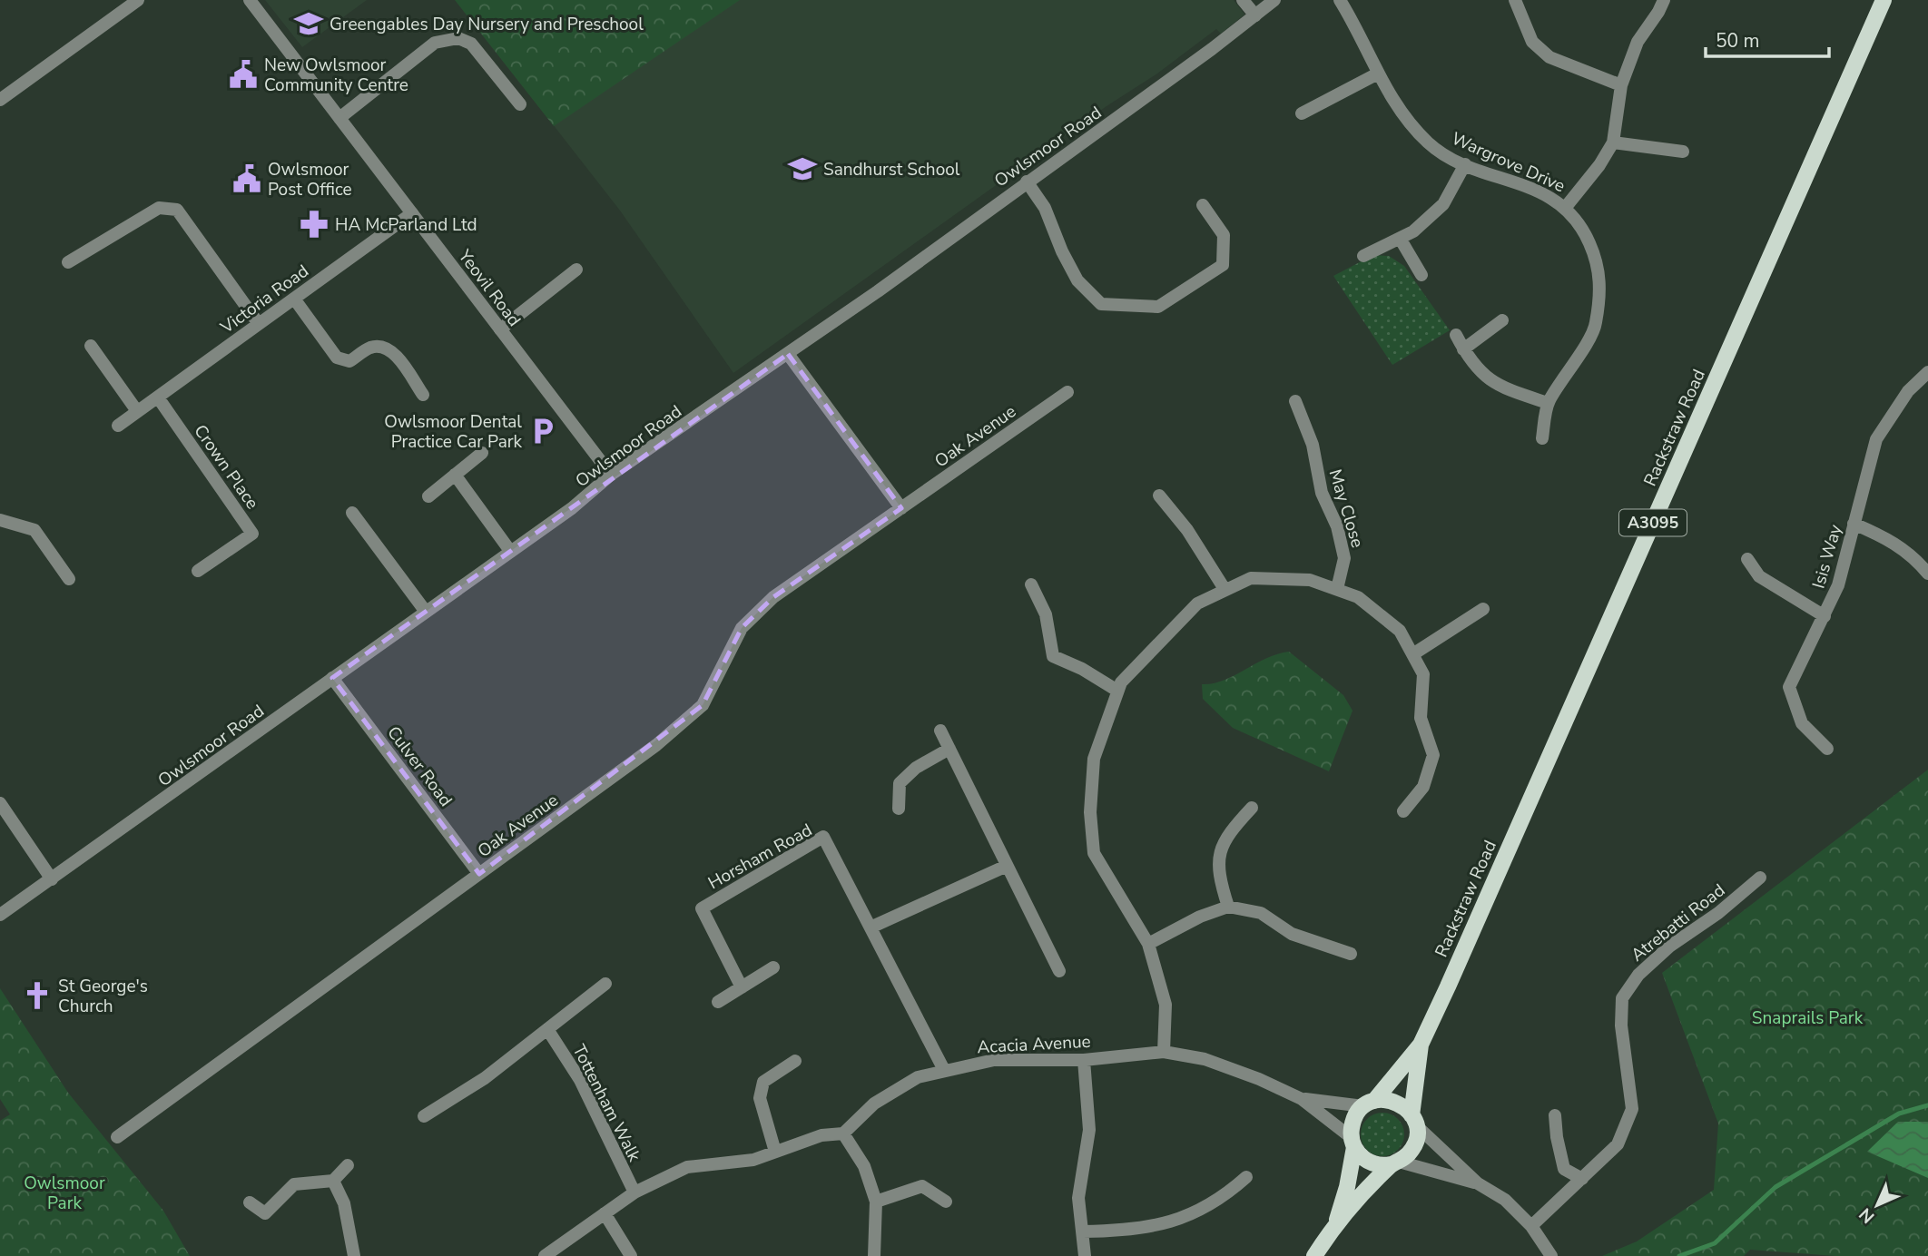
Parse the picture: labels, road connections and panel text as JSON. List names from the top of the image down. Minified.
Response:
{"streets":{"main road":["Rackstraw Road","A3095"],"street":["Owlsmoor Road","Wargrove Drive","Yeovil Road","Victoria Road","Oak Avenue","Crown Place","May Close","Isis Way","Culver Road","Horsham Road","Atrebatti Road","Acacia Avenue","Tottenham Walk"]},"crossings":[["Owlsmoor Road","Yeovil Road"],["Owlsmoor Road","Culver Road"],["Yeovil Road","Victoria Road"],["Victoria Road","Crown Place"],["Rackstraw Road","Acacia Avenue"],["Oak Avenue","Culver Road"],["Horsham Road","Acacia Avenue"]],"parks":["Snaprails Park","Owlsmoor Park"],"places":{"school or university":["Greengables Day Nursery and Preschool","Sandhurst School"],"public building":["New Owlsmoor Community Centre","Owlsmoor Post Office"],"pharmacy":["HA McParland Ltd"],"parking":["Owlsmoor Dental Practice Car Park"],"church":["St George's Church"]},"scale_bar":"50 m","north":"bottom left"}
